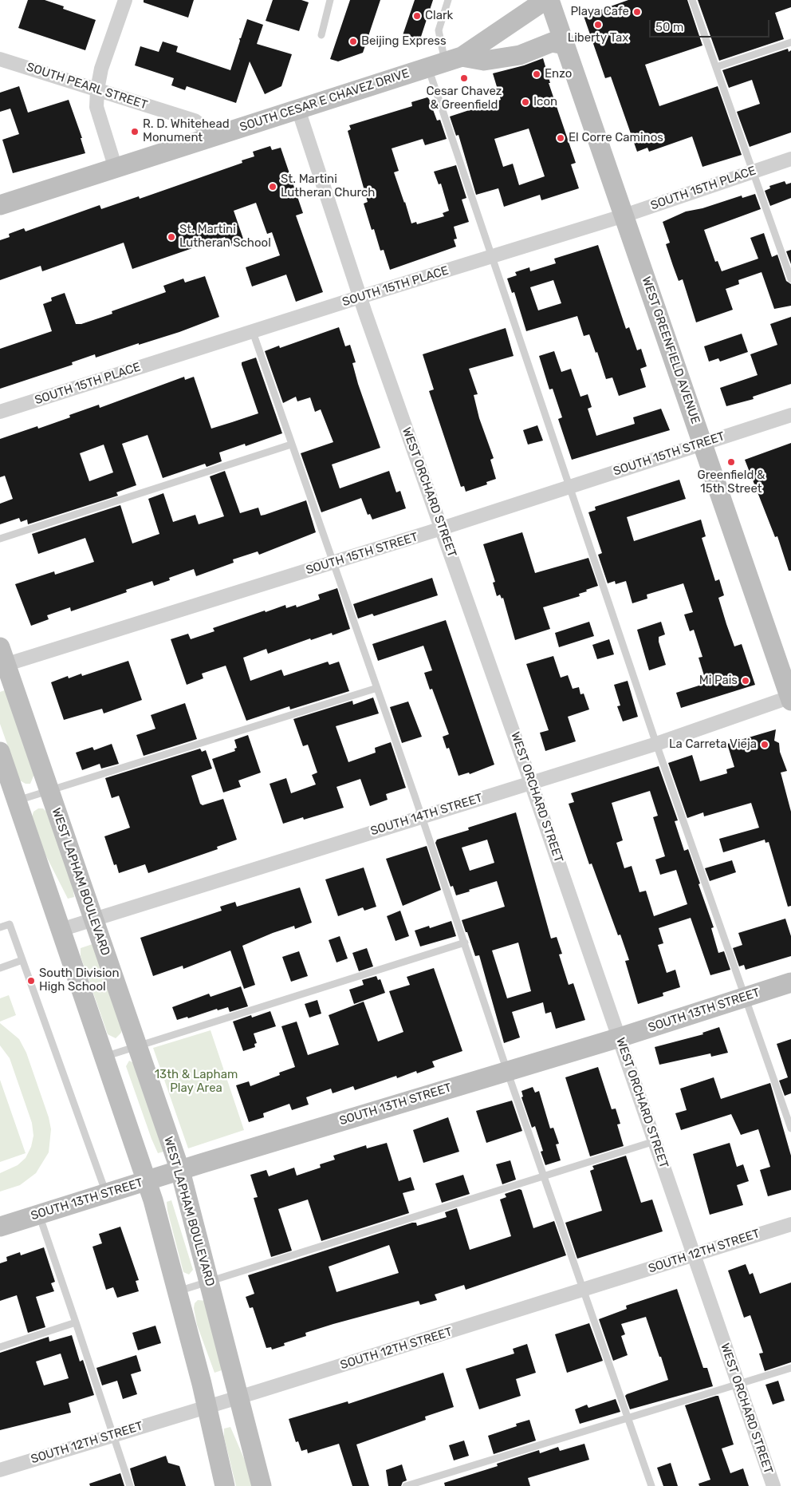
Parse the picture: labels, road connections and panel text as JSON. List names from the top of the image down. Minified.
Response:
{"streets":{"street":["SOUTH PEARL STREET","SOUTH CESAR E CHAVEZ DRIVE","SOUTH 15TH PLACE","WEST GREENFIELD AVENUE","SOUTH 15TH STREET","WEST ORCHARD STREET","SOUTH 14TH STREET","WEST LAPHAM BOULEVARD","SOUTH 13TH STREET","SOUTH 12TH STREET"]},"crossings":[["SOUTH PEARL STREET","SOUTH CESAR E CHAVEZ DRIVE"],["SOUTH CESAR E CHAVEZ DRIVE","WEST ORCHARD STREET"],["SOUTH 15TH PLACE","WEST GREENFIELD AVENUE"],["SOUTH 15TH PLACE","WEST ORCHARD STREET"],["WEST GREENFIELD AVENUE","SOUTH 15TH STREET"],["WEST GREENFIELD AVENUE","SOUTH 14TH STREET"],["SOUTH 15TH STREET","WEST ORCHARD STREET"],["SOUTH 15TH STREET","WEST LAPHAM BOULEVARD"],["WEST ORCHARD STREET","SOUTH 14TH STREET"],["WEST ORCHARD STREET","SOUTH 13TH STREET"],["WEST ORCHARD STREET","SOUTH 12TH STREET"],["SOUTH 14TH STREET","WEST LAPHAM BOULEVARD"],["WEST LAPHAM BOULEVARD","SOUTH 13TH STREET"],["WEST LAPHAM BOULEVARD","SOUTH 12TH STREET"]],"parks":["13th & Lapham Play Area"],"places":["Playa Cafe","Clark","Liberty Tax","Beijing Express","Enzo","Cesar Chavez & Greenfield","Icon","R. D. Whitehead Monument","El Corre Caminos","St. Martini Lutheran Church","St. Martini Lutheran School","Greenfield & 15th Street","Mi Pais","La Carreta Vieja","South Division High School"],"scale_bar":"50 m"}
